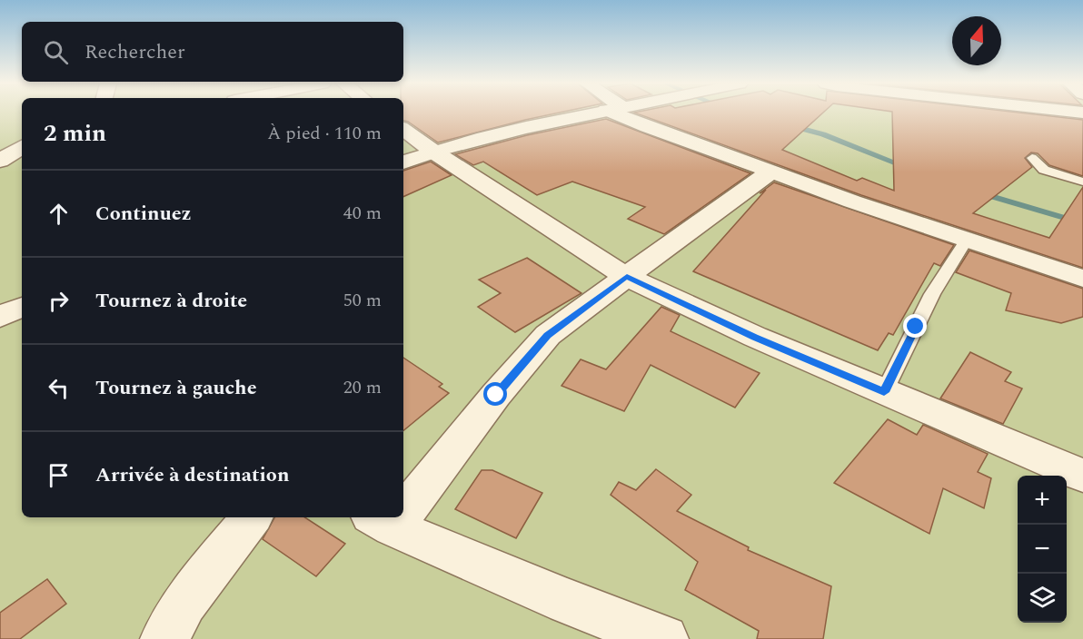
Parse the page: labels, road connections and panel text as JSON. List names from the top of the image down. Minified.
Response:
{"north":"top","page":{"search":"Rechercher","heading":["2 min","À pied · 110 m"],"list":[["Continuez","40 m"],["Tournez à droite","50 m"],["Tournez à gauche","20 m"],"Arrivée à destination"],"map_buttons":["+","−"]}}
